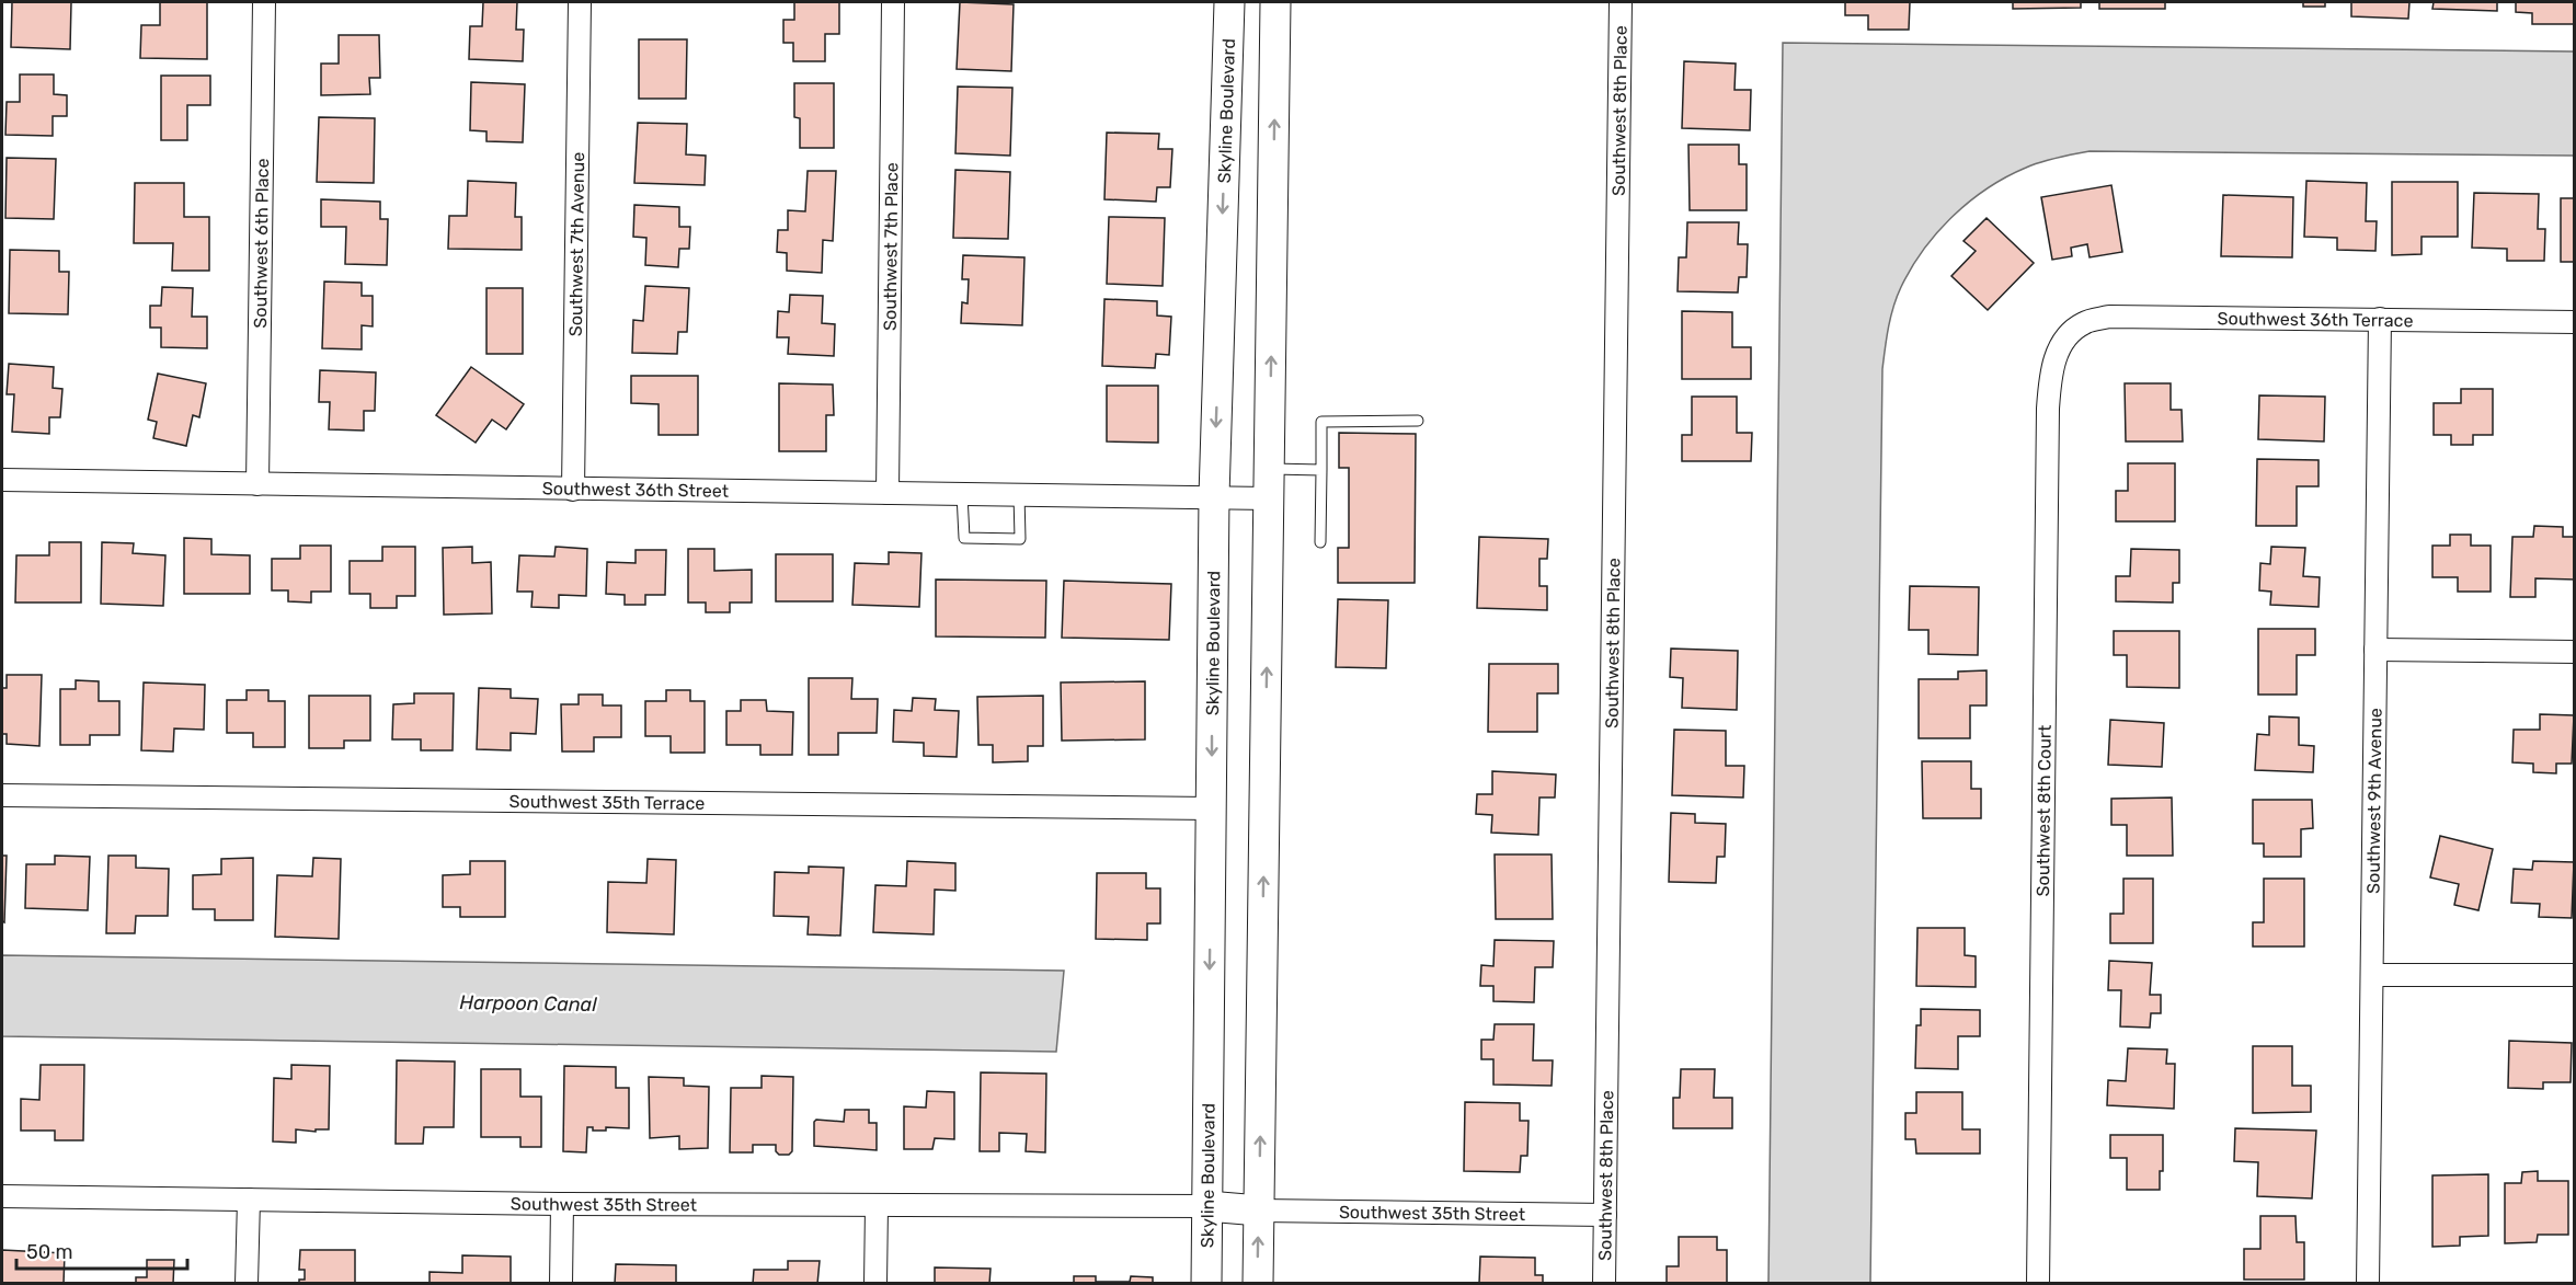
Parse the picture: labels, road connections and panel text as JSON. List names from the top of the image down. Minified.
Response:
{"streets":{"street":["Skyline Boulevard","Southwest 8th Place","Southwest 6th Place","Southwest 7th Avenue","Southwest 7th Place","Southwest 36th Terrace","Southwest 36th Street","Southwest 9th Avenue","Southwest 35th Terrace","Southwest 8th Court","Southwest 35th Street"]},"crossings":[["Skyline Boulevard","Southwest 36th Street"],["Skyline Boulevard","Southwest 35th Terrace"],["Skyline Boulevard","Southwest 35th Street"],["Southwest 8th Place","Southwest 35th Street"],["Southwest 6th Place","Southwest 36th Street"],["Southwest 7th Avenue","Southwest 36th Street"],["Southwest 7th Place","Southwest 36th Street"],["Southwest 36th Terrace","Southwest 9th Avenue"],["Southwest 36th Terrace","Southwest 8th Court"]],"water":["Harpoon Canal"],"scale_bar":"50 m"}
